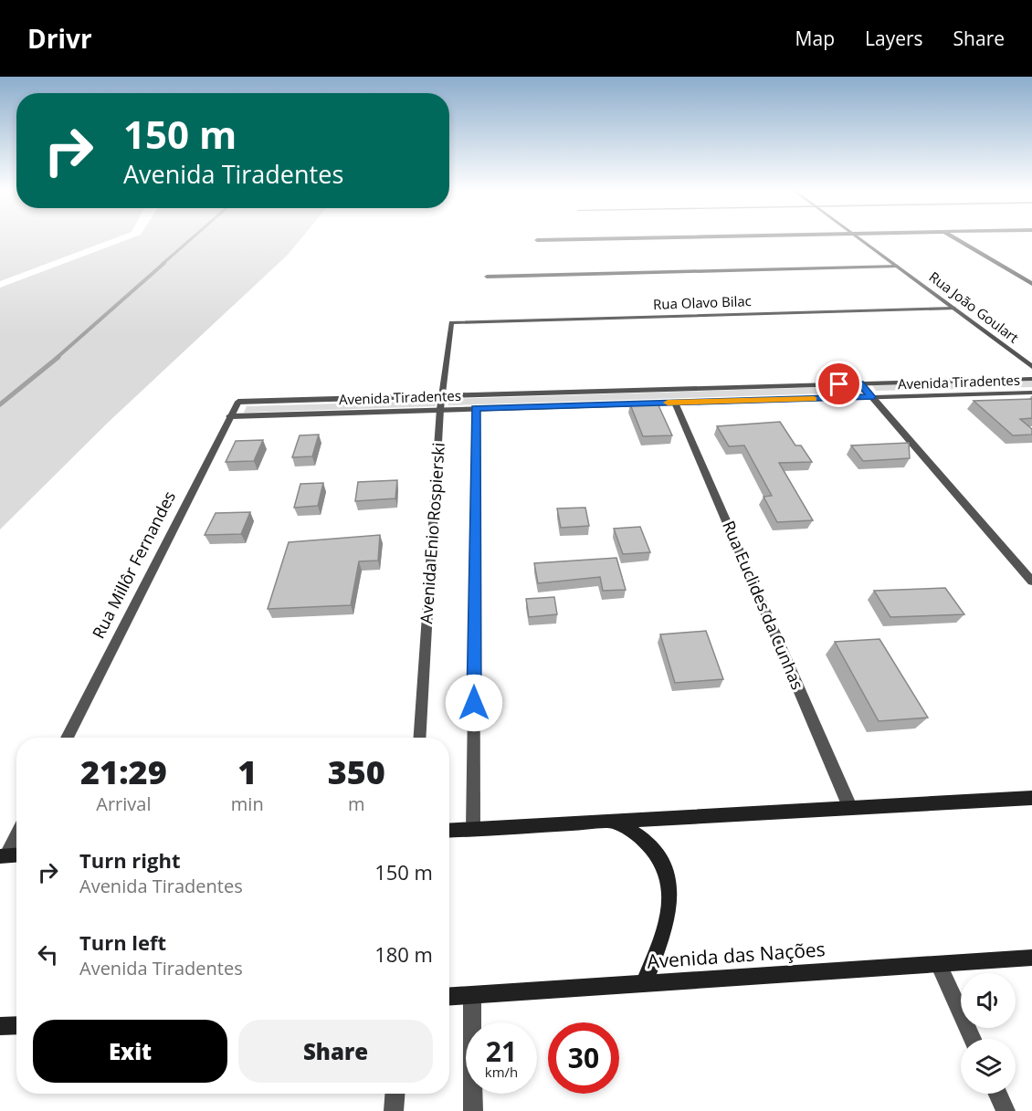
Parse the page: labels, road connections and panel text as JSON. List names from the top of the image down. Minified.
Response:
{"streets":{"main road":["Avenida das Nações"],"street":["Rua Olavo Bilac","Rua João Goulart","Avenida Tiradentes","Avenida Enio Rospierski","Rua Millôr Fernandes","Rua Euclides da Cunhas"]},"crossings":[["Rua Olavo Bilac","Rua João Goulart"],["Rua Olavo Bilac","Avenida Enio Rospierski"],["Avenida Tiradentes","Avenida Enio Rospierski"],["Avenida Tiradentes","Rua Millôr Fernandes"],["Avenida Tiradentes","Rua Euclides da Cunhas"]],"page":{"header":"Drivr","nav":["Map","Layers","Share"],"turn":["150 m","Avenida Tiradentes"],"eta":["21:29","Arrival","1","min","350","m"],"list":[{"name":"Turn right","note":"Avenida Tiradentes","value":"150 m"},{"name":"Turn left","note":"Avenida Tiradentes","value":"180 m"}],"buttons":["Exit","Share"],"speed":"21 km/h","limit":"30"}}
